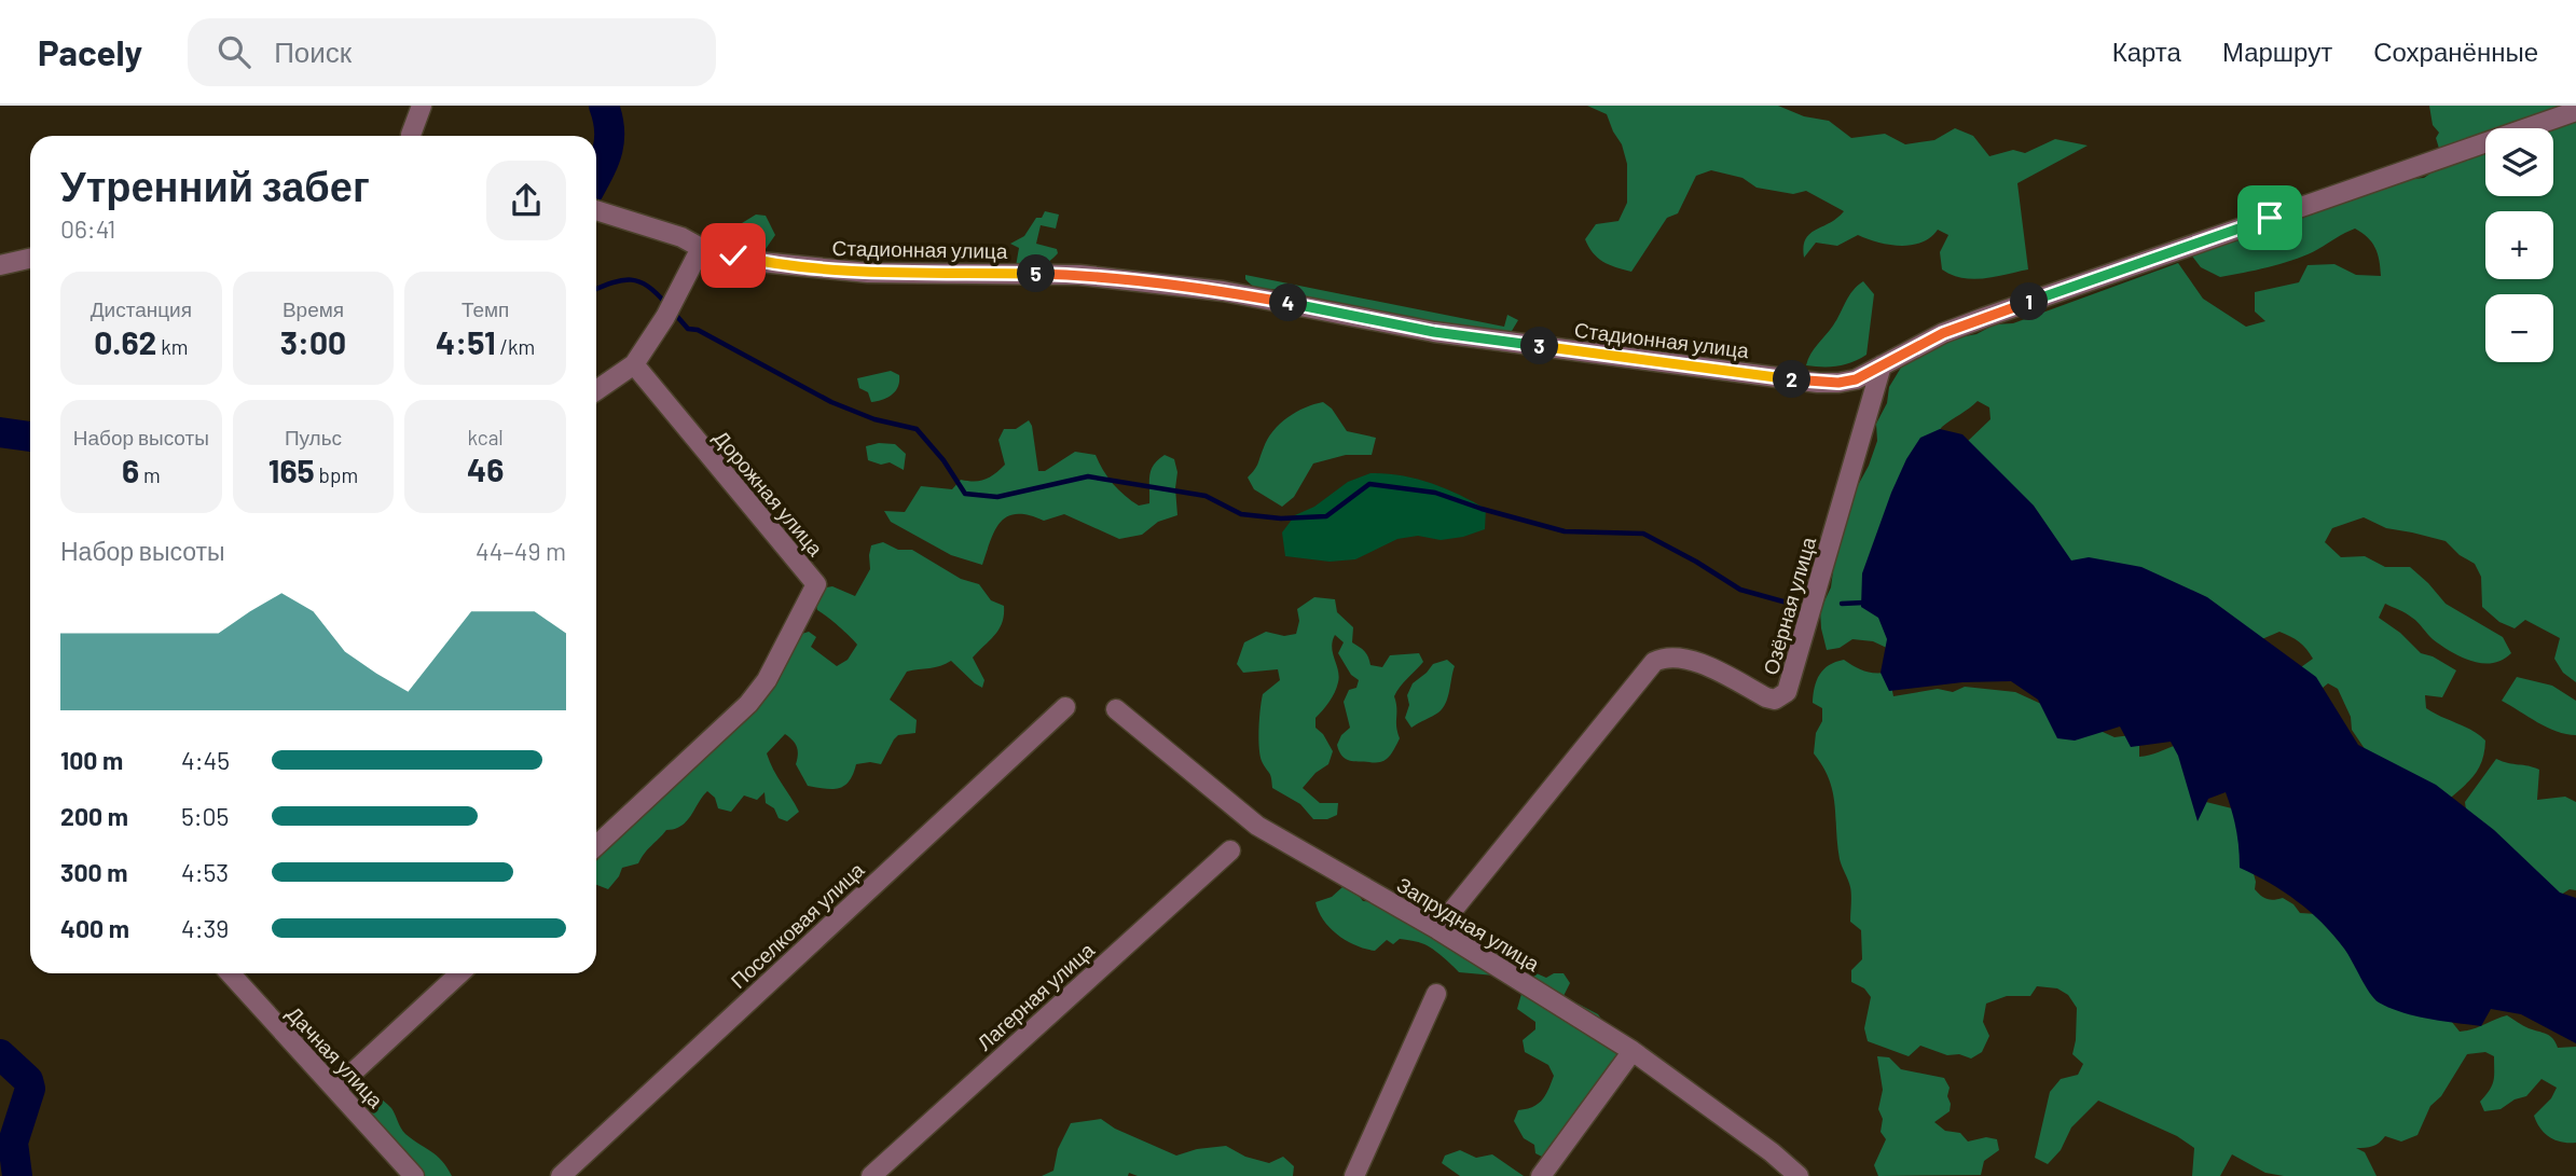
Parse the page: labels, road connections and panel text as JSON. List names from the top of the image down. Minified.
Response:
{"streets":{"street":["Стадионная улица","Дорожная улица","Озёрная улица","Запрудная улица","Поселковая улица","Лагерная улица","Дачная улица"]},"crossings":[["Стадионная улица","Озёрная улица"],["Озёрная улица","Запрудная улица"]],"page":{"header":"Pacely","search":"Поиск","nav":["Карта","Маршрут","Сохранённые"],"map_buttons":["+","−"],"heading":["Утренний забег","06:41"],"pins":["5","1","4","3","2"],"stats":[["Дистанция","0.62 km"],["Время","3:00"],["Темп","4:51 /km"],["Набор высоты","6 m"],["Пульс","165 bpm"],["kcal","46"]],"chart":["Набор высоты","44–49 m"],"list":[{"name":"100 m","note":"4:45"},{"name":"200 m","note":"5:05"},{"name":"300 m","note":"4:53"},{"name":"400 m","note":"4:39"}]}}
